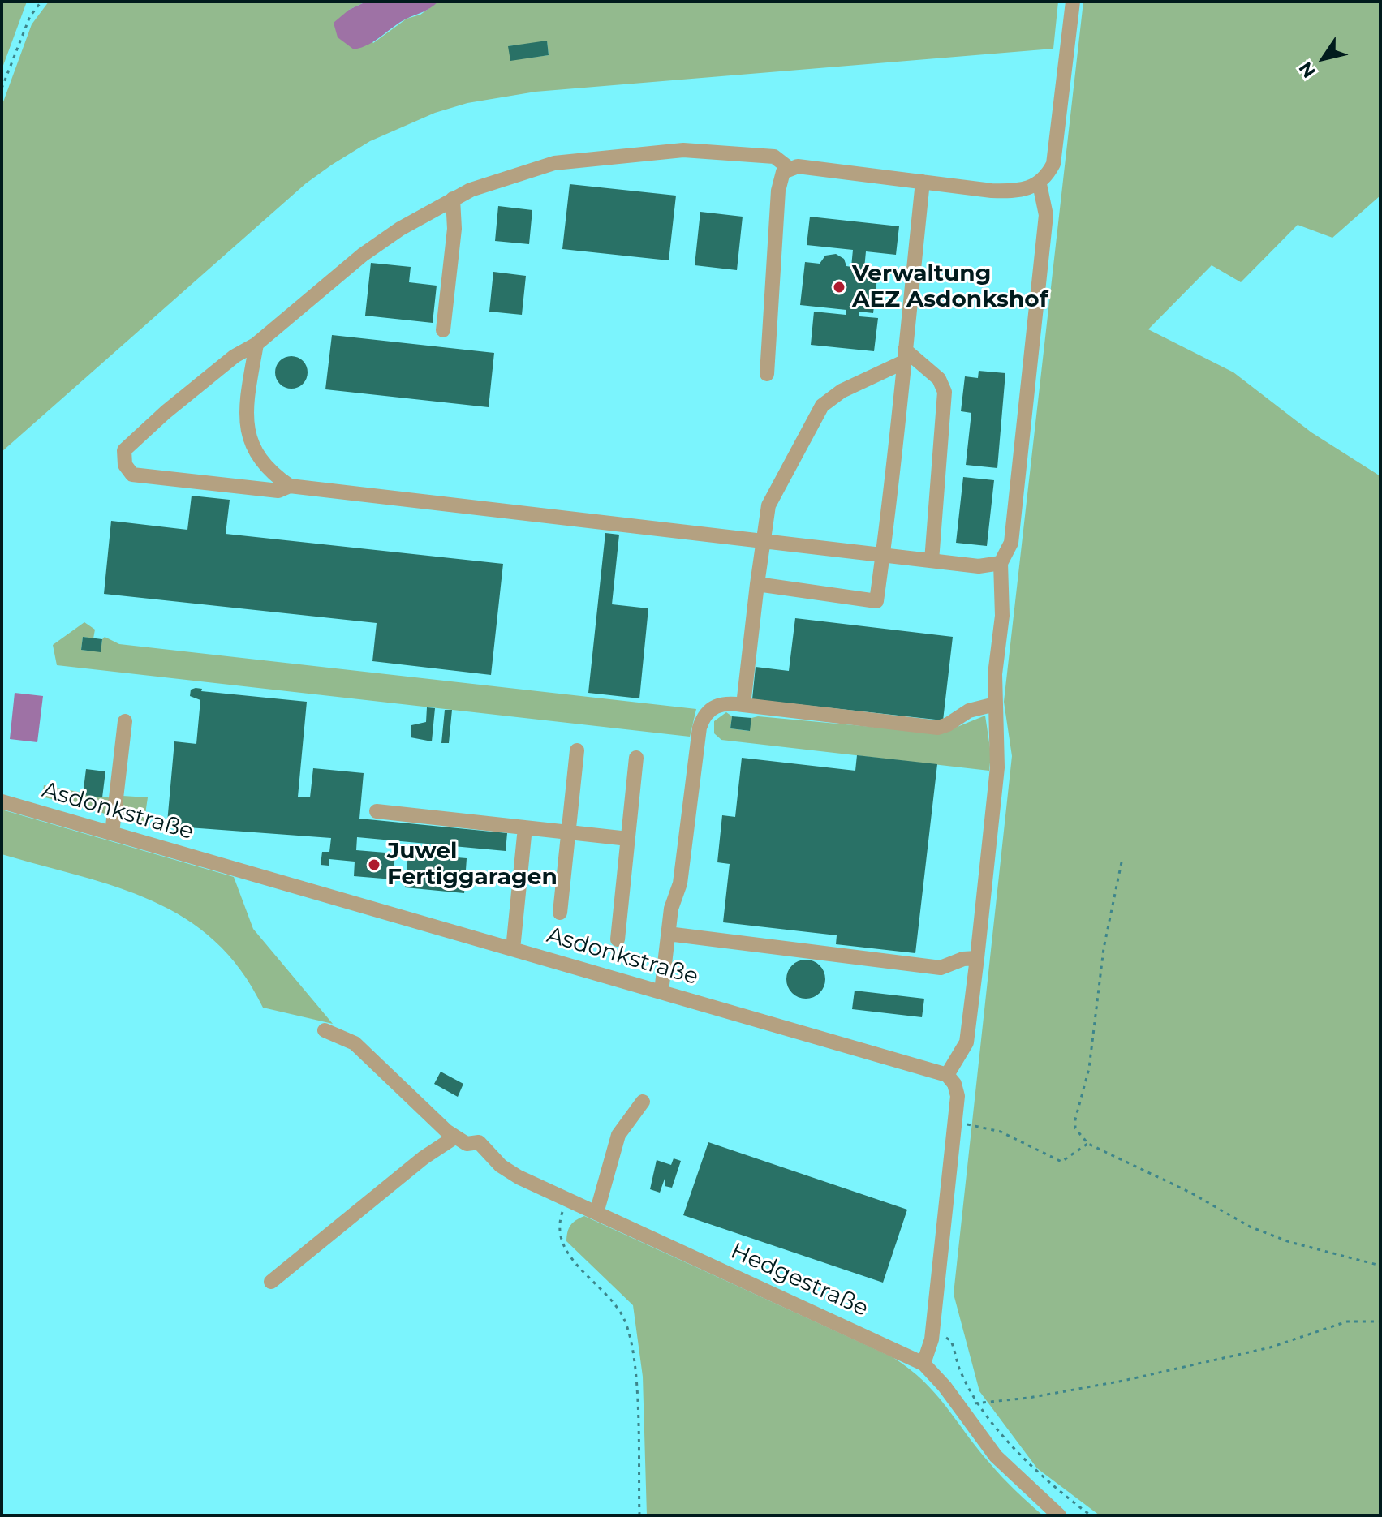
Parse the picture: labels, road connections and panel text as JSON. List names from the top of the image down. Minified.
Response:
{"streets":{"street":["Asdonkstraße","Hedgestraße"]},"places":["Verwaltung AEZ Asdonkshof","Juwel Fertiggaragen"],"north":"bottom left"}
